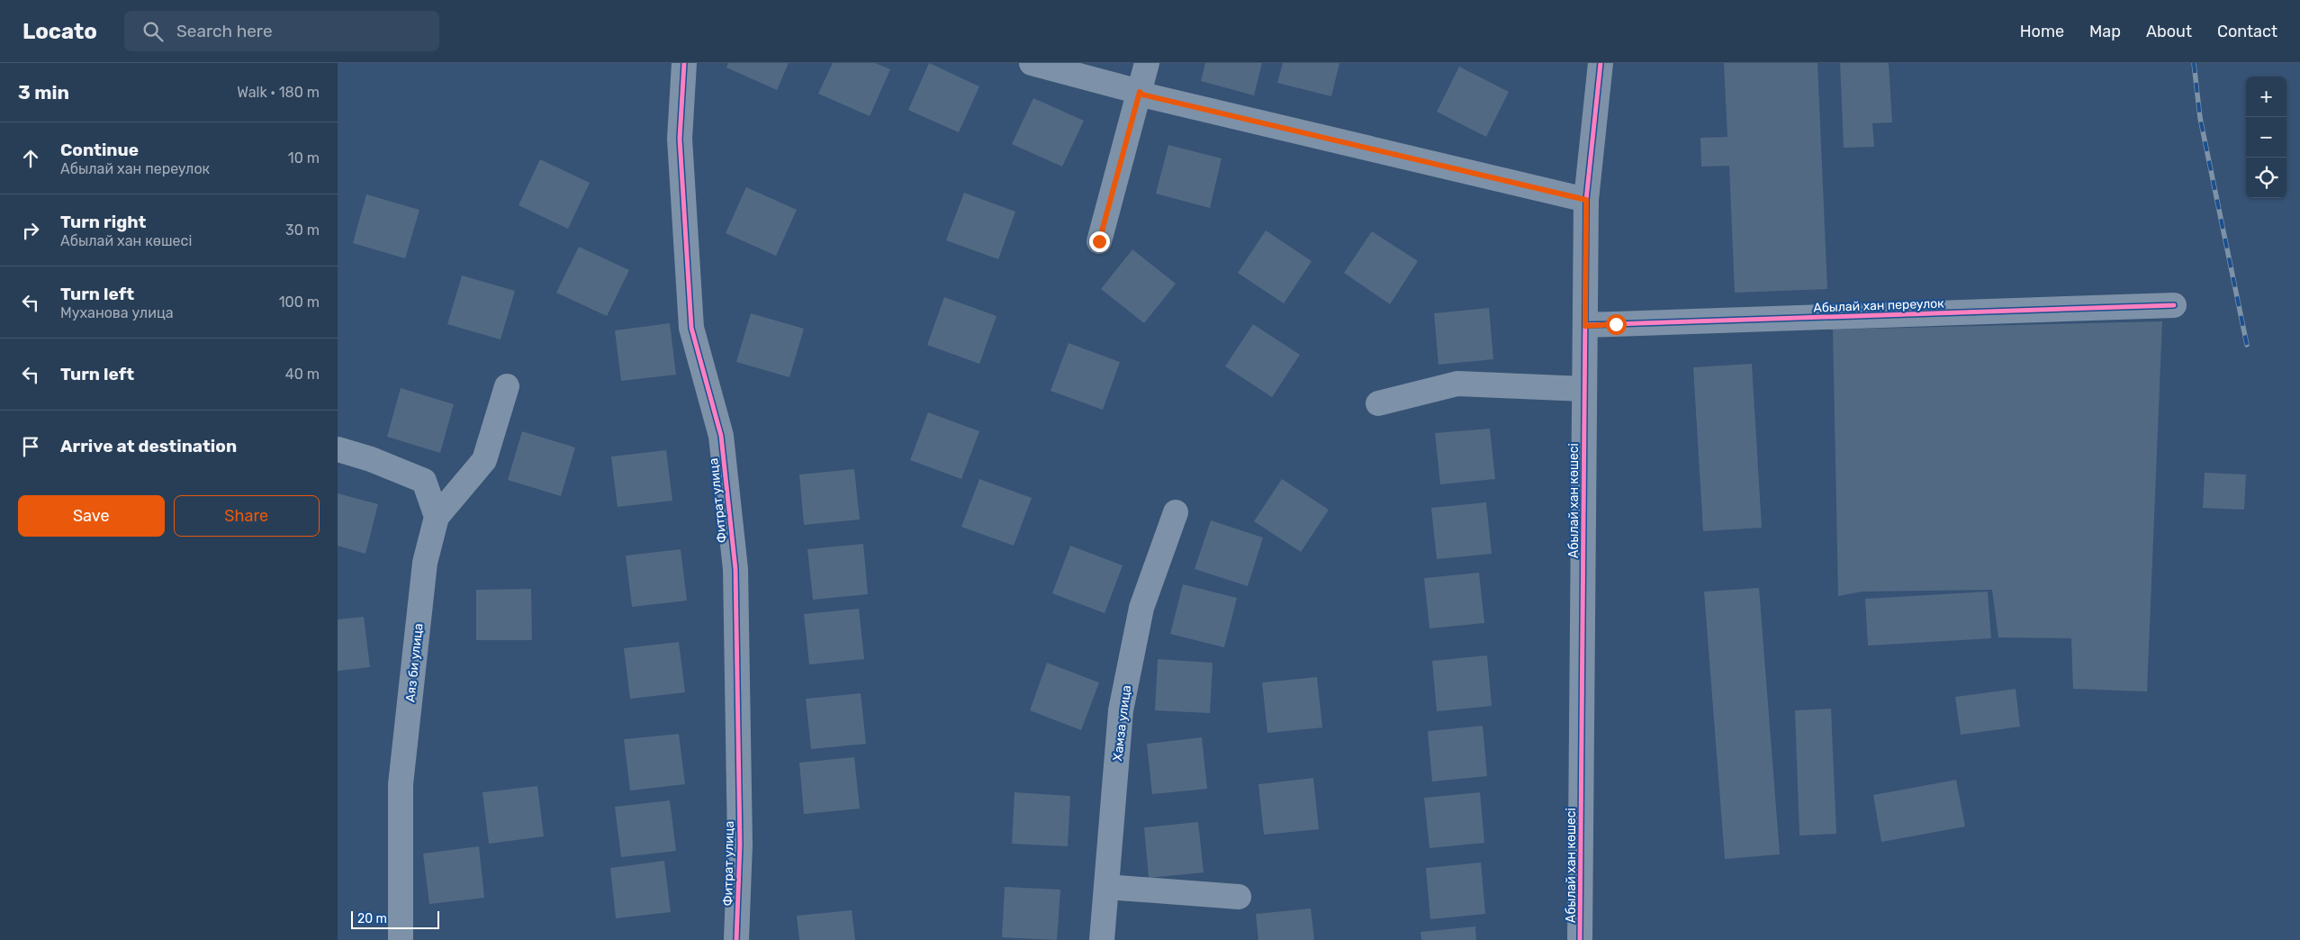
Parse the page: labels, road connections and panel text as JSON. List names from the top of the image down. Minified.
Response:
{"streets":{"street":["Абылай хан переулок","Фитрат улица","Абылай хан көшесі","Аяз би улица","Хамза улица"]},"crossings":[["Абылай хан переулок","Абылай хан көшесі"]],"scale_bar":"20 m","page":{"header":"Locato","search":"Search here","nav":["Home","Map","About","Contact"],"heading":["3 min","Walk · 180 m"],"map_buttons":["+","−"],"list":[["Continue","Абылай хан переулок","10 m"],["Turn right","Абылай хан көшесі","30 m"],["Turn left","Муханова улица","100 m"],["Turn left","40 m"],"Arrive at destination"],"buttons":["Save","Share"],"scale":"20 m"}}
